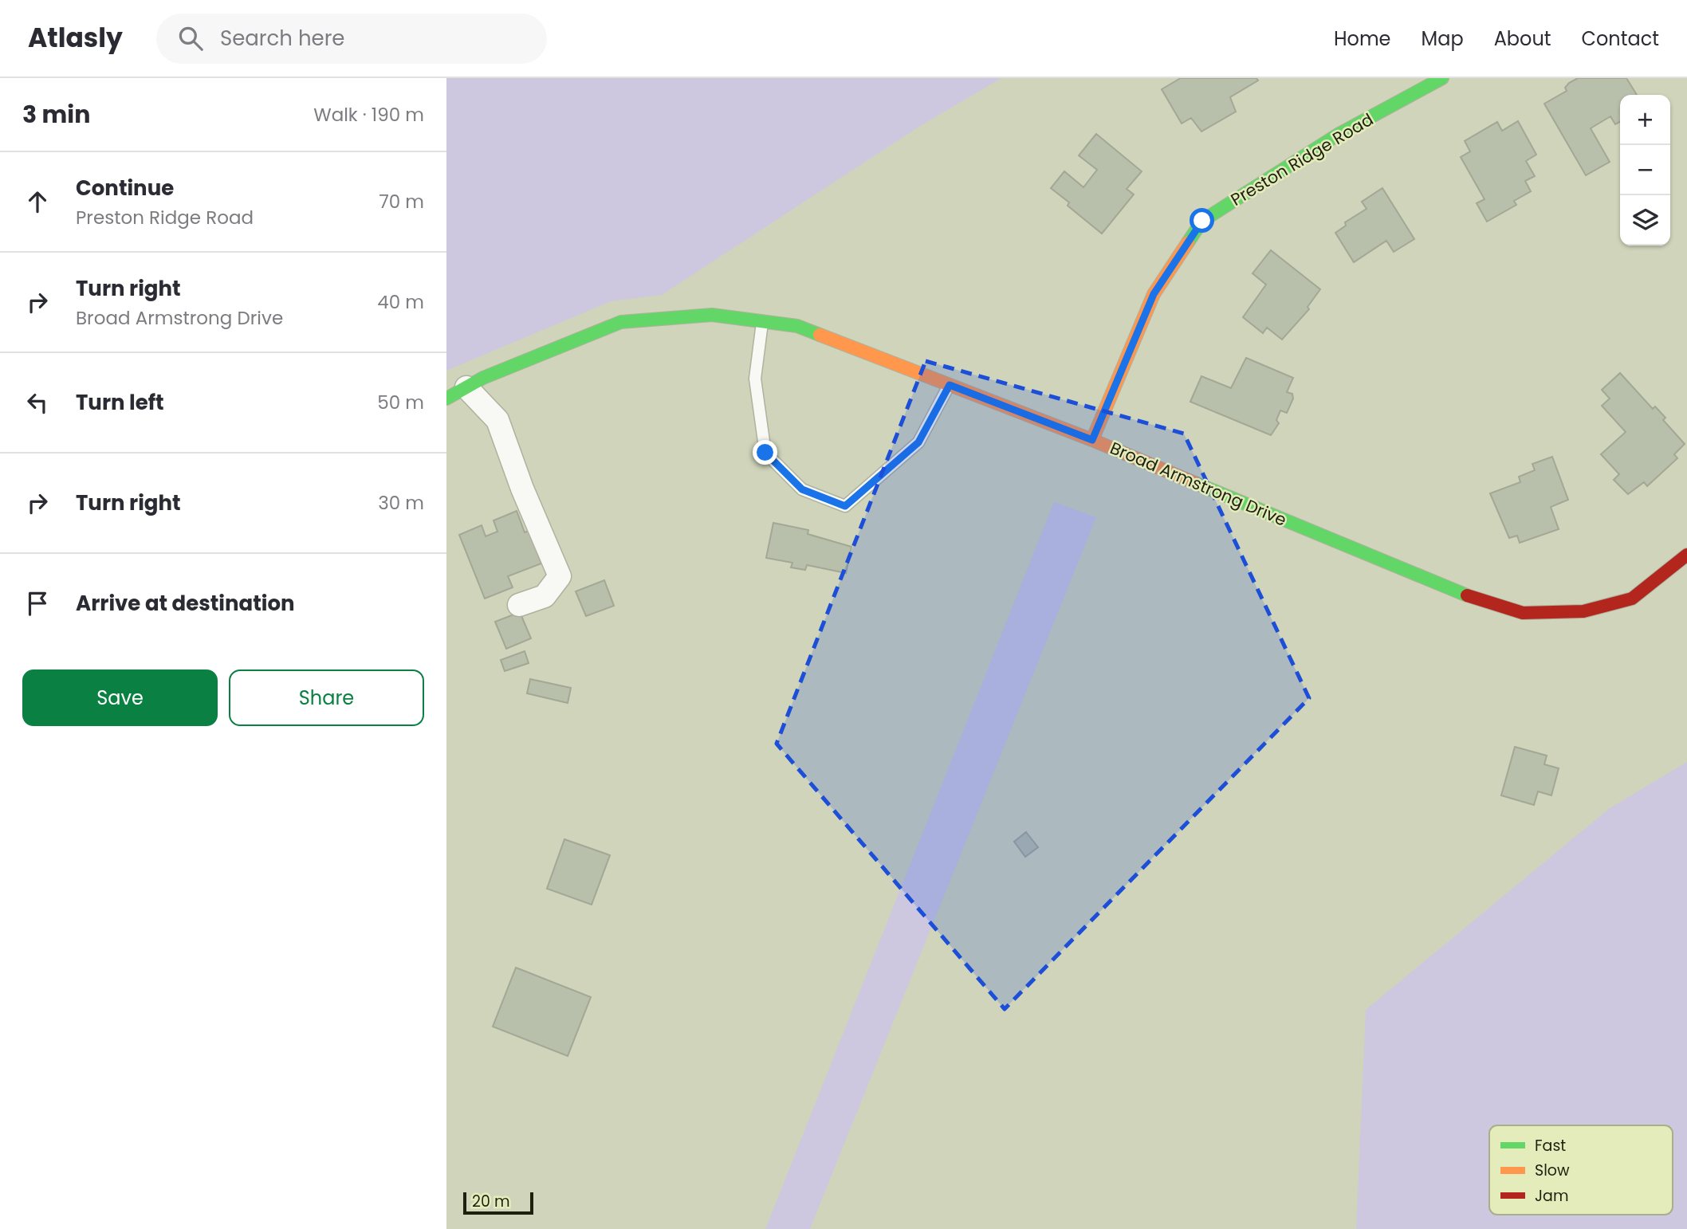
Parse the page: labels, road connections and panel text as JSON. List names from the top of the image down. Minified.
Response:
{"streets":{"street":["Preston Ridge Road","Broad Armstrong Drive"]},"crossings":[["Preston Ridge Road","Broad Armstrong Drive"]],"legend":["Fast","Slow","Jam"],"scale_bar":"20 m","page":{"header":"Atlasly","search":"Search here","nav":["Home","Map","About","Contact"],"heading":["3 min","Walk · 190 m"],"map_buttons":["+","−"],"list":[["Continue","Preston Ridge Road","70 m"],["Turn right","Broad Armstrong Drive","40 m"],["Turn left","50 m"],["Turn right","30 m"],"Arrive at destination"],"buttons":["Save","Share"],"scale":"20 m"}}
